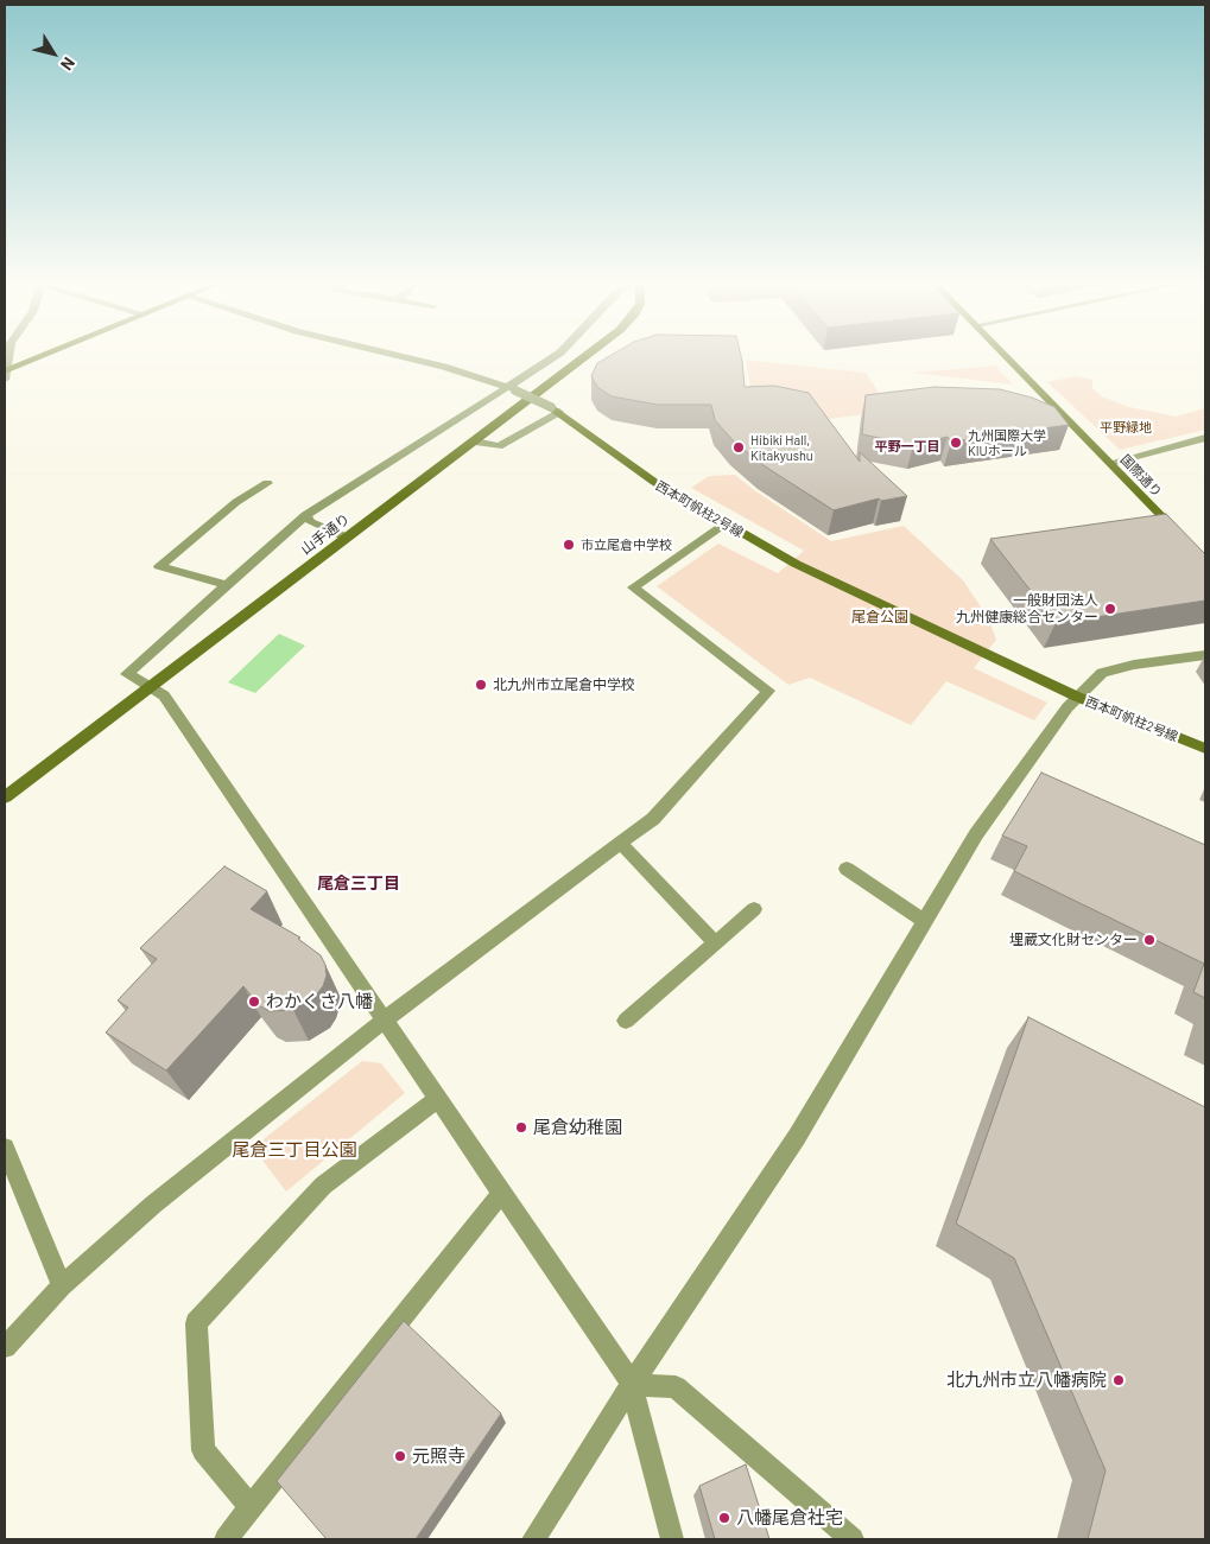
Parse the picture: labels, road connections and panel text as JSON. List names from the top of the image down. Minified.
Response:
{"streets":{"street":["国際通り","西本町帆柱2号線","山手通り"]},"districts":["平野一丁目","尾倉三丁目"],"parks":["平野緑地","尾倉公園","尾倉三丁目公園"],"places":["九州国際大学 KIUホール","Hibiki Hall, Kitakyushu","市立尾倉中学校","一般財団法人 九州健康総合センター","北九州市立尾倉中学校","埋蔵文化財センター","わかくさ八幡","尾倉幼稚園","北九州市立八幡病院","元照寺","八幡尾倉社宅"],"north":"bottom right"}
